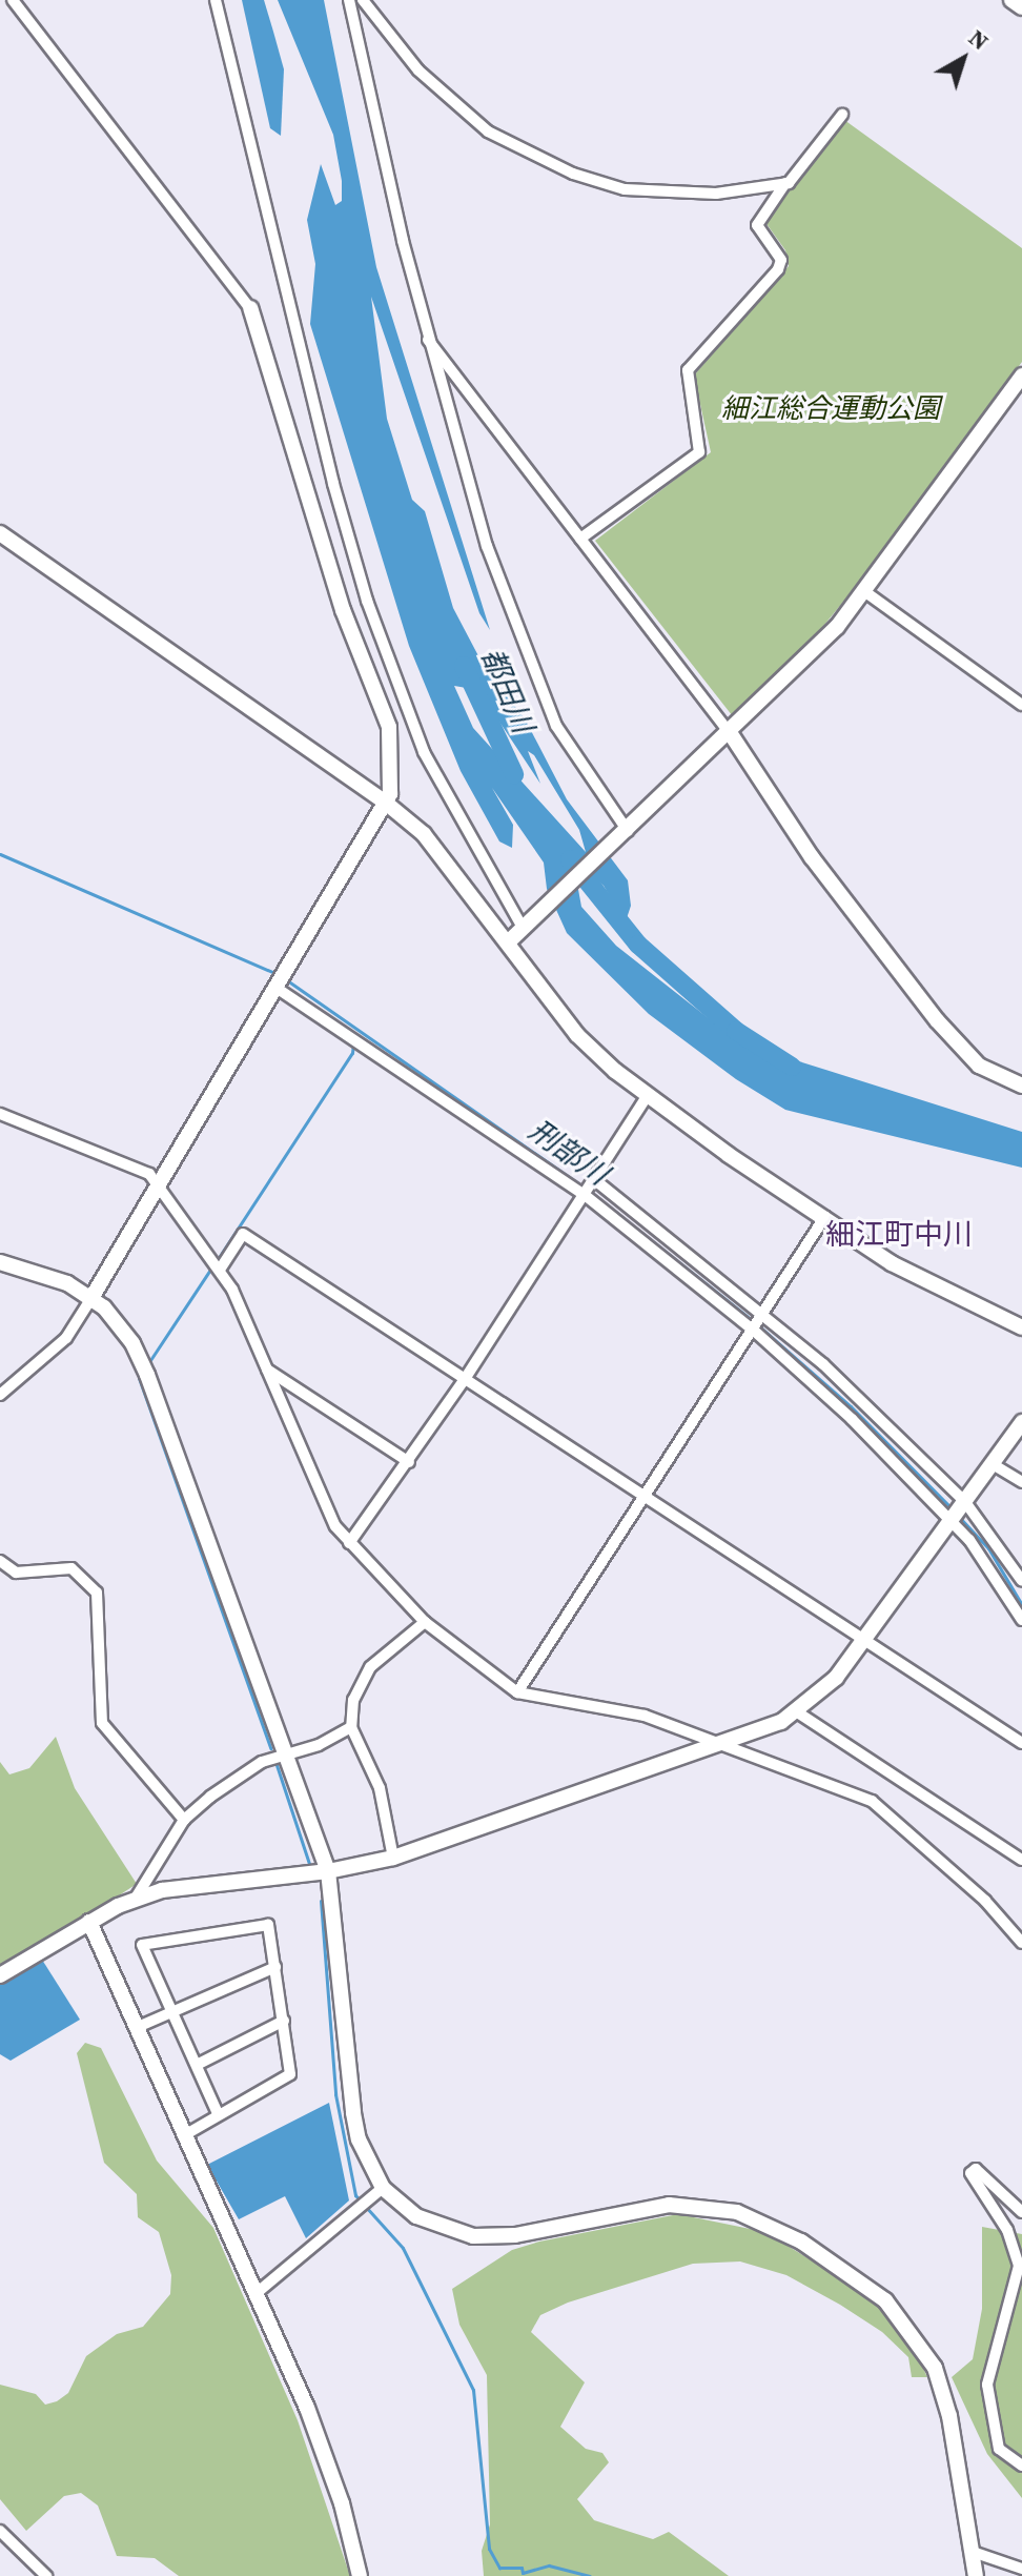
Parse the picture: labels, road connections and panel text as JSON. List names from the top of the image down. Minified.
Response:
{"districts":["細江町中川"],"water":["都田川","刑部川"],"parks":["細江総合運動公園"],"north":"top right"}
